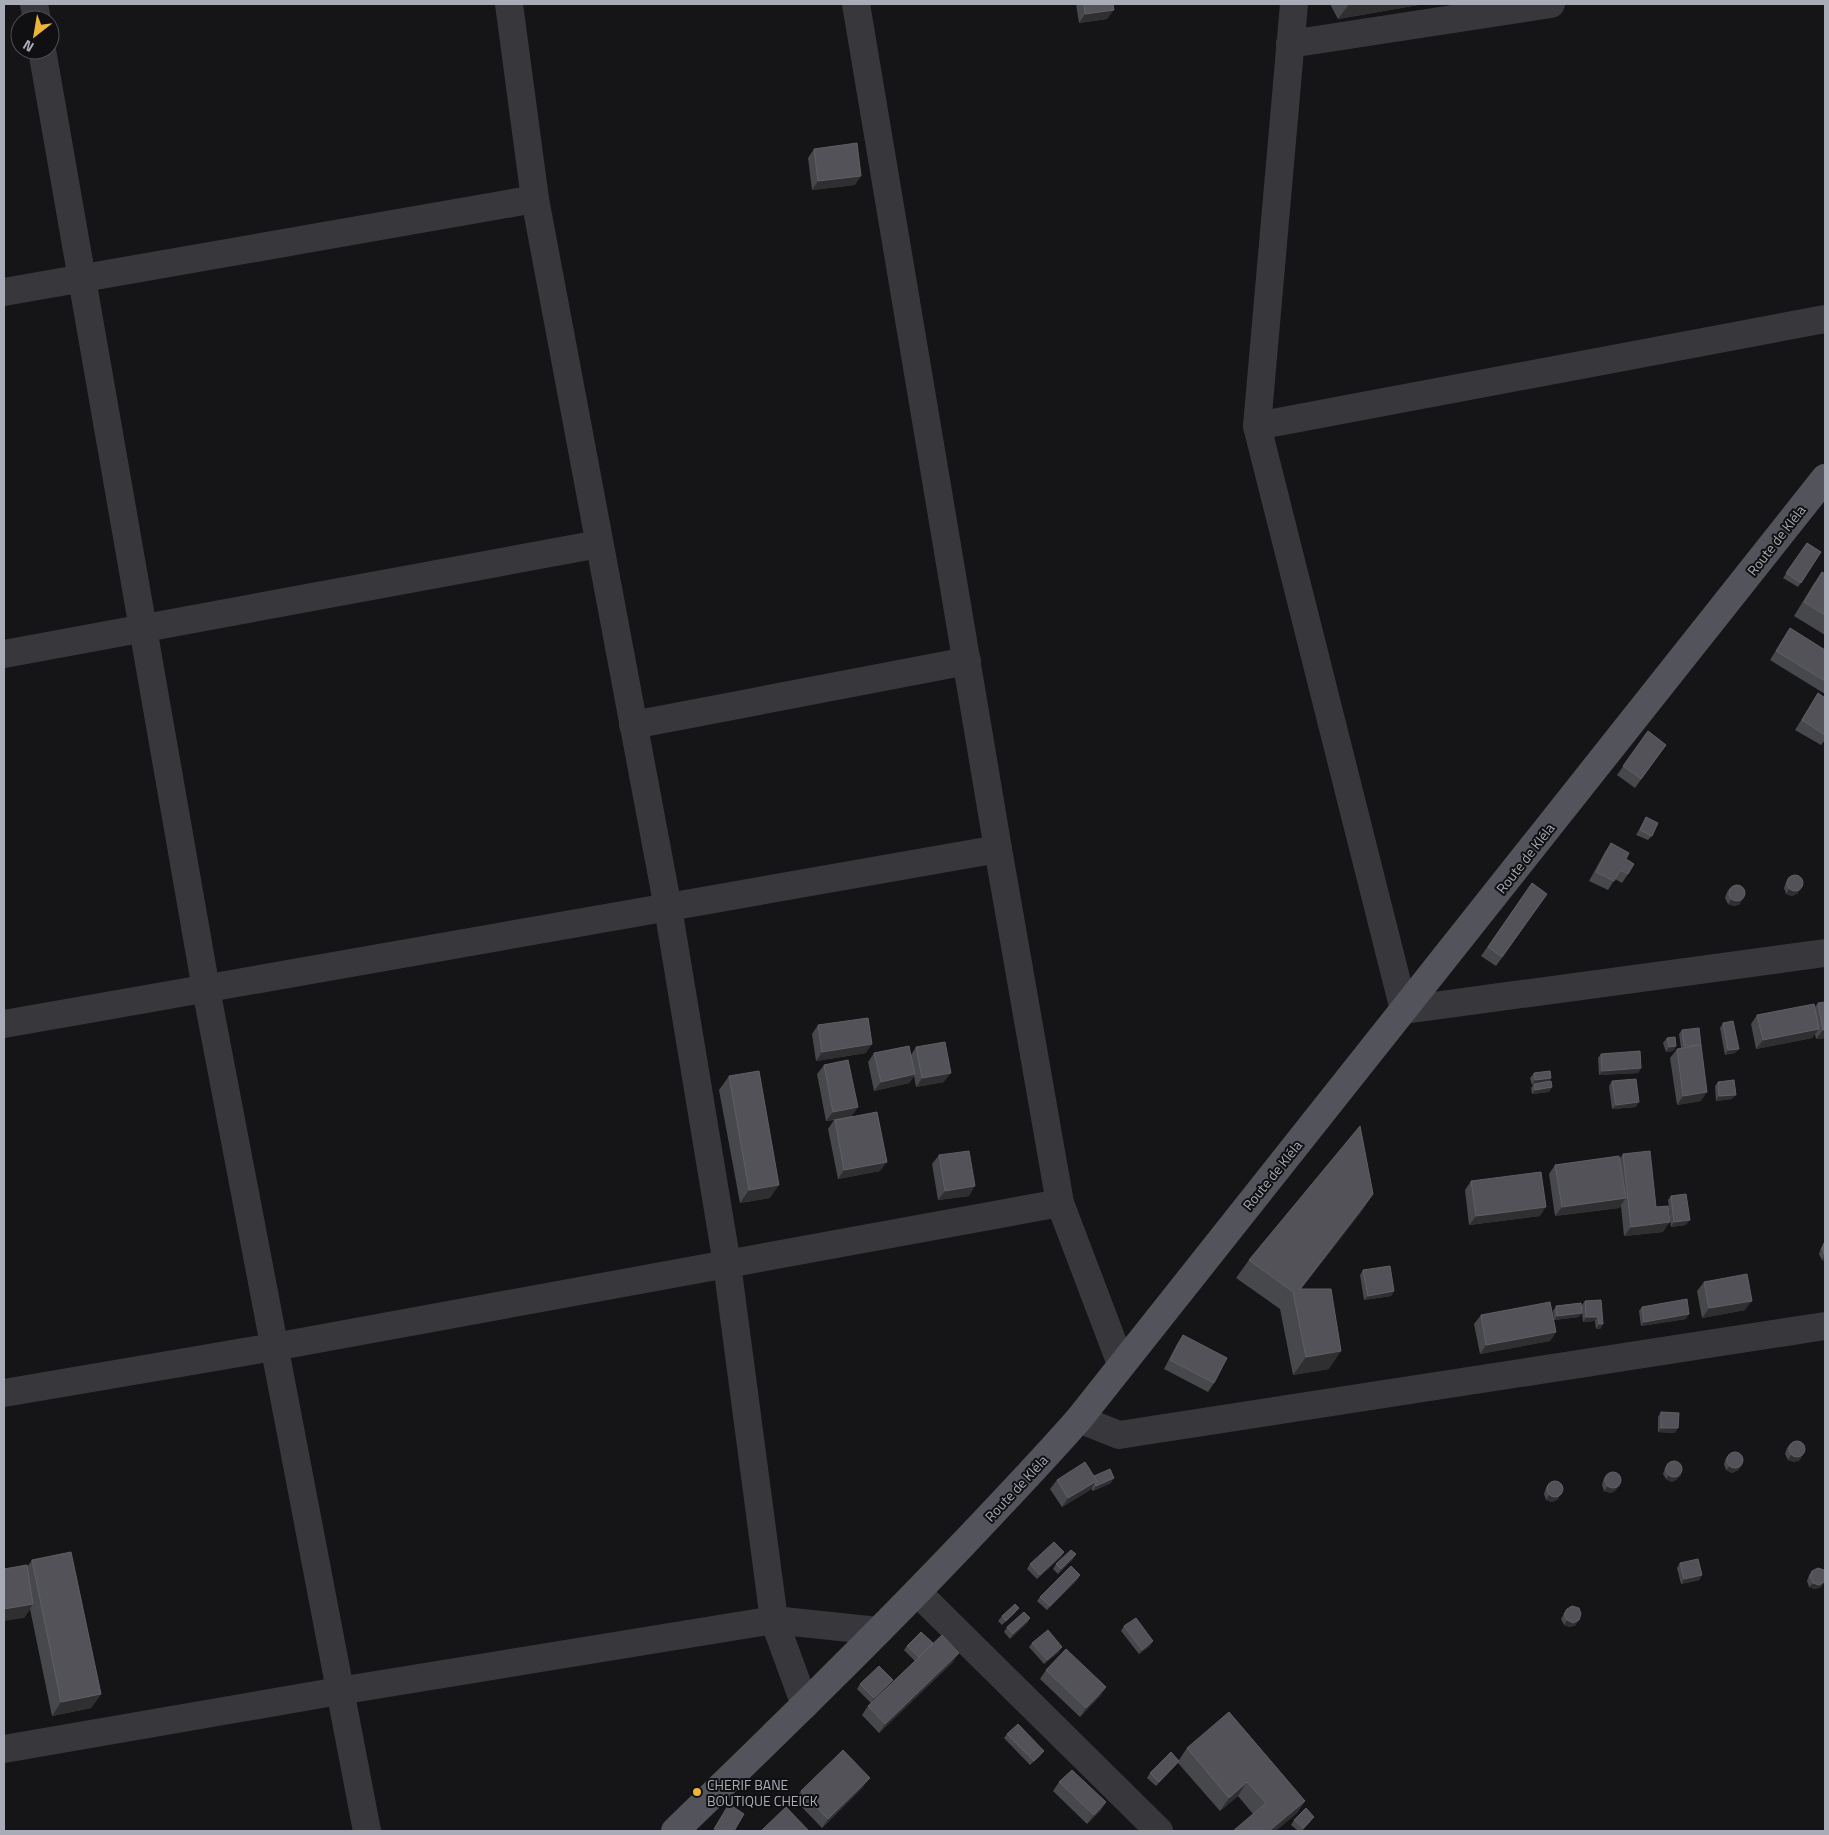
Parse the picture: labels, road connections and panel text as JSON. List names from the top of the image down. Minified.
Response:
{"streets":{"main road":["Route de Kléla"]},"places":["CHERIF BANE BOUTIQUE CHEICK"],"north":"bottom left"}
